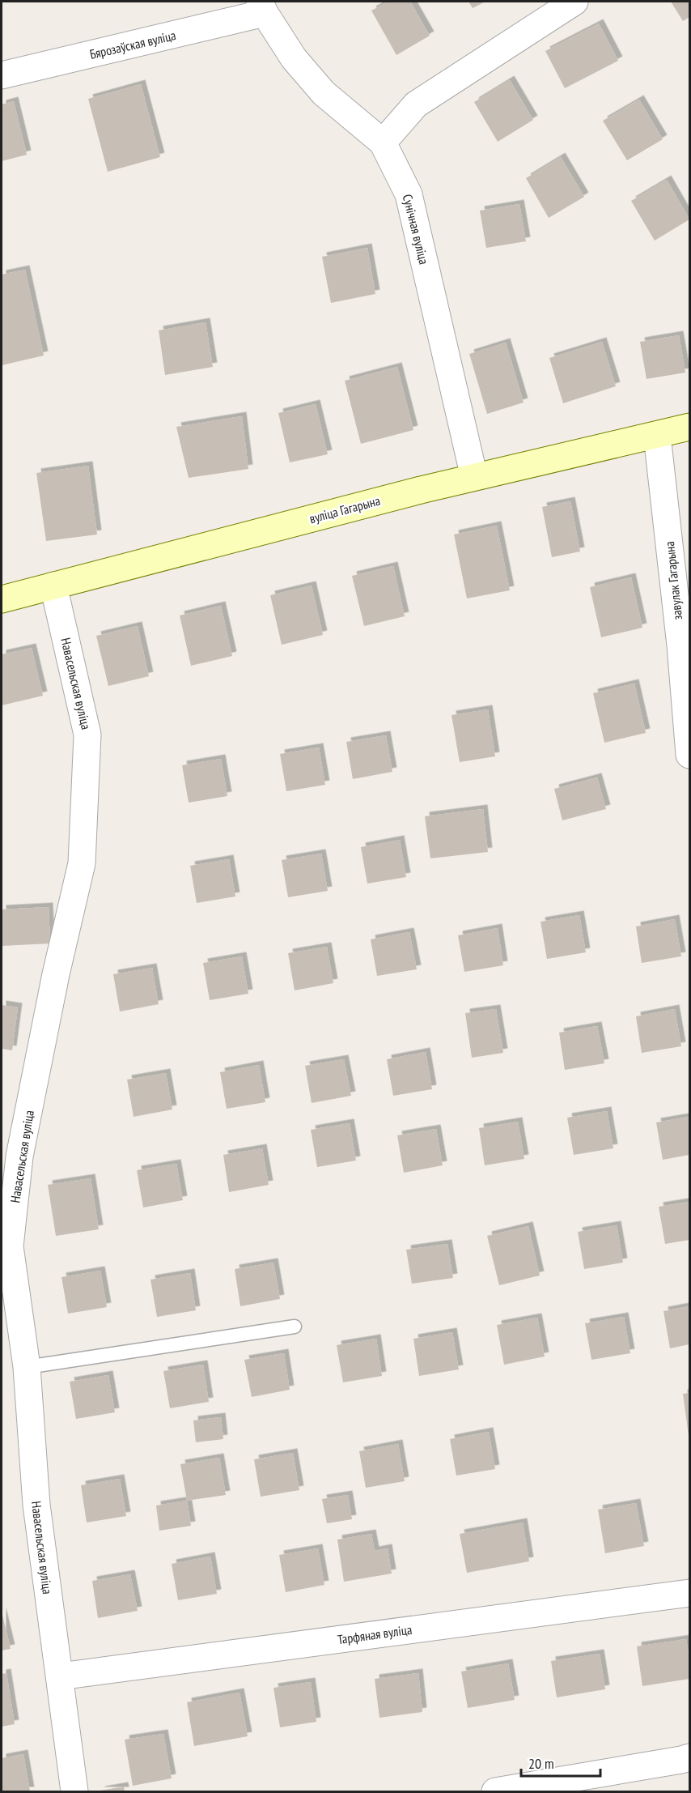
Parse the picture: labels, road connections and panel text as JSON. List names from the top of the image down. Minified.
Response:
{"streets":{"street":["Бярозаўская вуліца","Сунічная вуліца","вуліца Гагарына","завулак Гагарына","Навасельская вуліца","Тарфяная вуліца"]},"crossings":[["Бярозаўская вуліца","Сунічная вуліца"],["Сунічная вуліца","вуліца Гагарына"],["вуліца Гагарына","завулак Гагарына"],["вуліца Гагарына","Навасельская вуліца"],["Навасельская вуліца","Тарфяная вуліца"]],"scale_bar":"20 m"}
